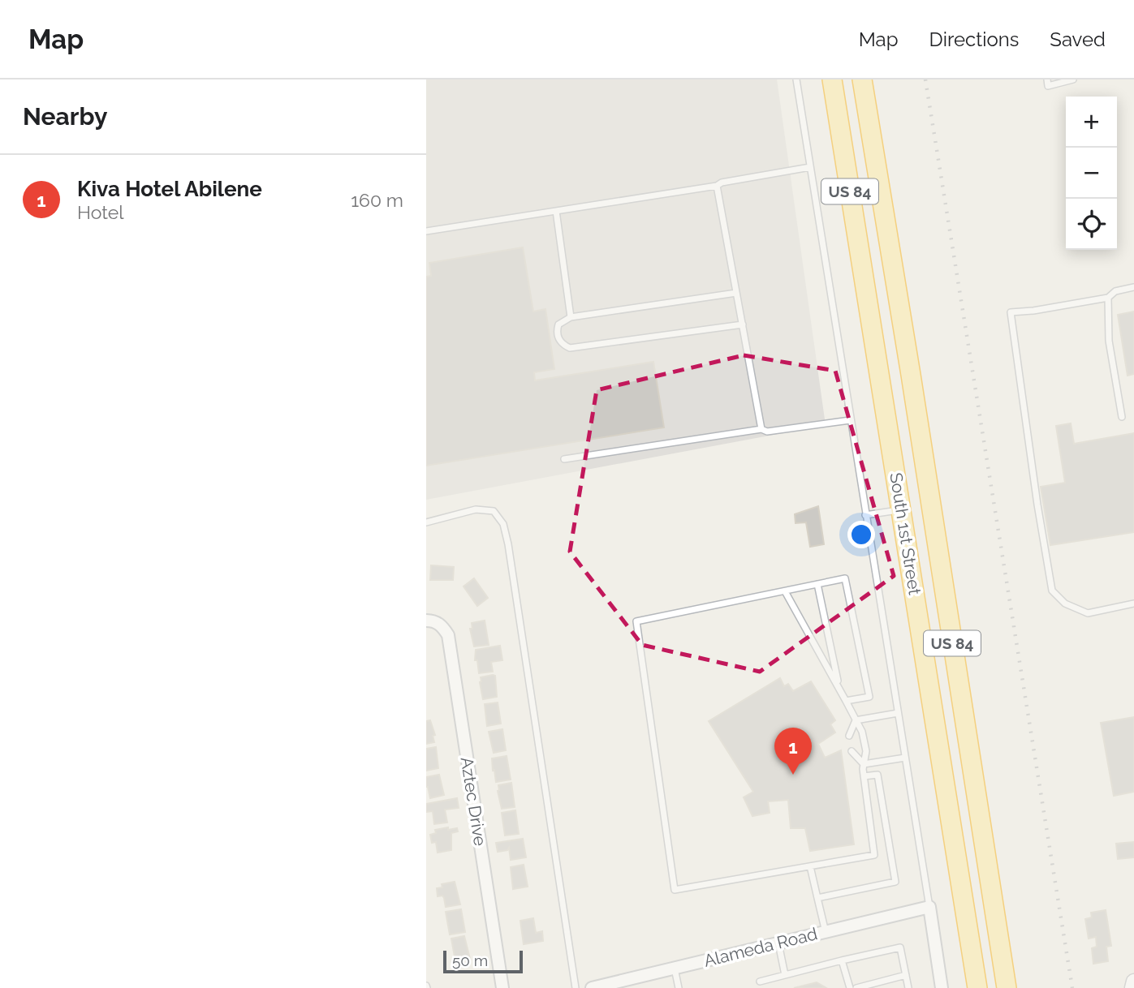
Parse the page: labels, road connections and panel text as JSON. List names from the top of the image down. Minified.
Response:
{"streets":{"highway":["US 84","South 1st Street"],"street":["Aztec Drive","Alameda Road"]},"scale_bar":"50 m","page":{"header":"Map","nav":["Map","Directions","Saved"],"heading":"Nearby","map_buttons":["+","−"],"list":[{"mark":"1","name":"Kiva Hotel Abilene","note":"Hotel","value":"160 m"}],"pins":"1","scale":"50 m"}}
